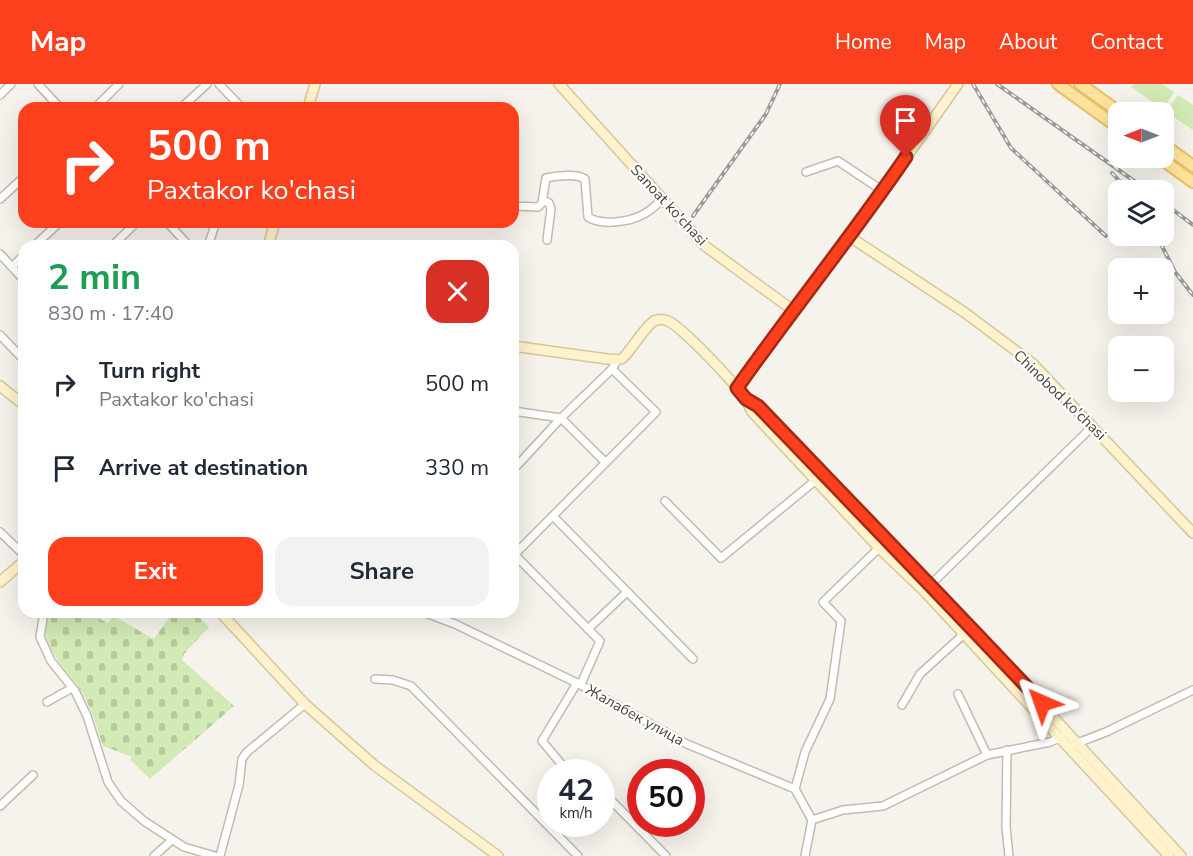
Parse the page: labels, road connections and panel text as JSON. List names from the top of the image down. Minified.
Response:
{"streets":{"main road":["Sanoat ko'chasi","Chinobod ko'chasi"],"street":["Жалабек улица"]},"north":"left","page":{"header":"Map","nav":["Home","Map","About","Contact"],"map_buttons":["+","−"],"turn":["500 m","Paxtakor ko'chasi"],"heading":["2 min","830 m · 17:40"],"list":[{"name":"Turn right","note":"Paxtakor ko'chasi","value":"500 m"},{"name":"Arrive at destination","value":"330 m"}],"buttons":["Exit","Share"],"speed":"42 km/h","limit":"50"}}
